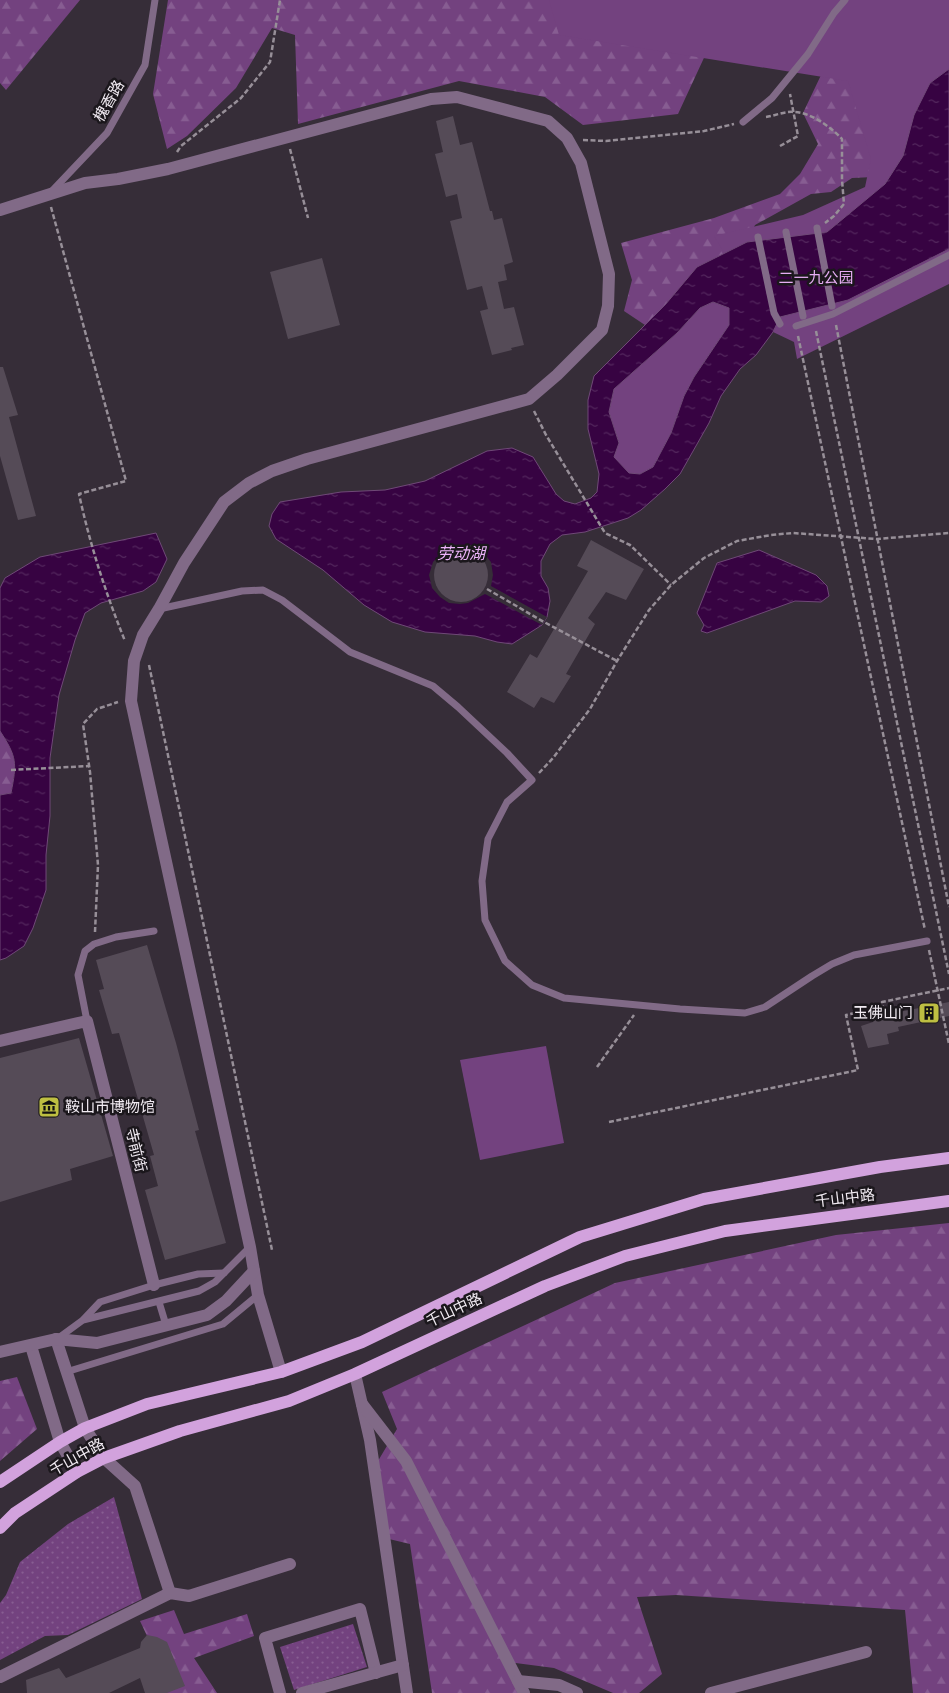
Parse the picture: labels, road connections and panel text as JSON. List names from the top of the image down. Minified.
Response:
{"streets":{"main road":["千山中路"],"street":["寺前街"],"lane":["槐香路"]},"water":["劳动湖"],"parks":["二一九公园"],"places":{"building":["玉佛山门"],"museum":["鞍山市博物馆"]}}
